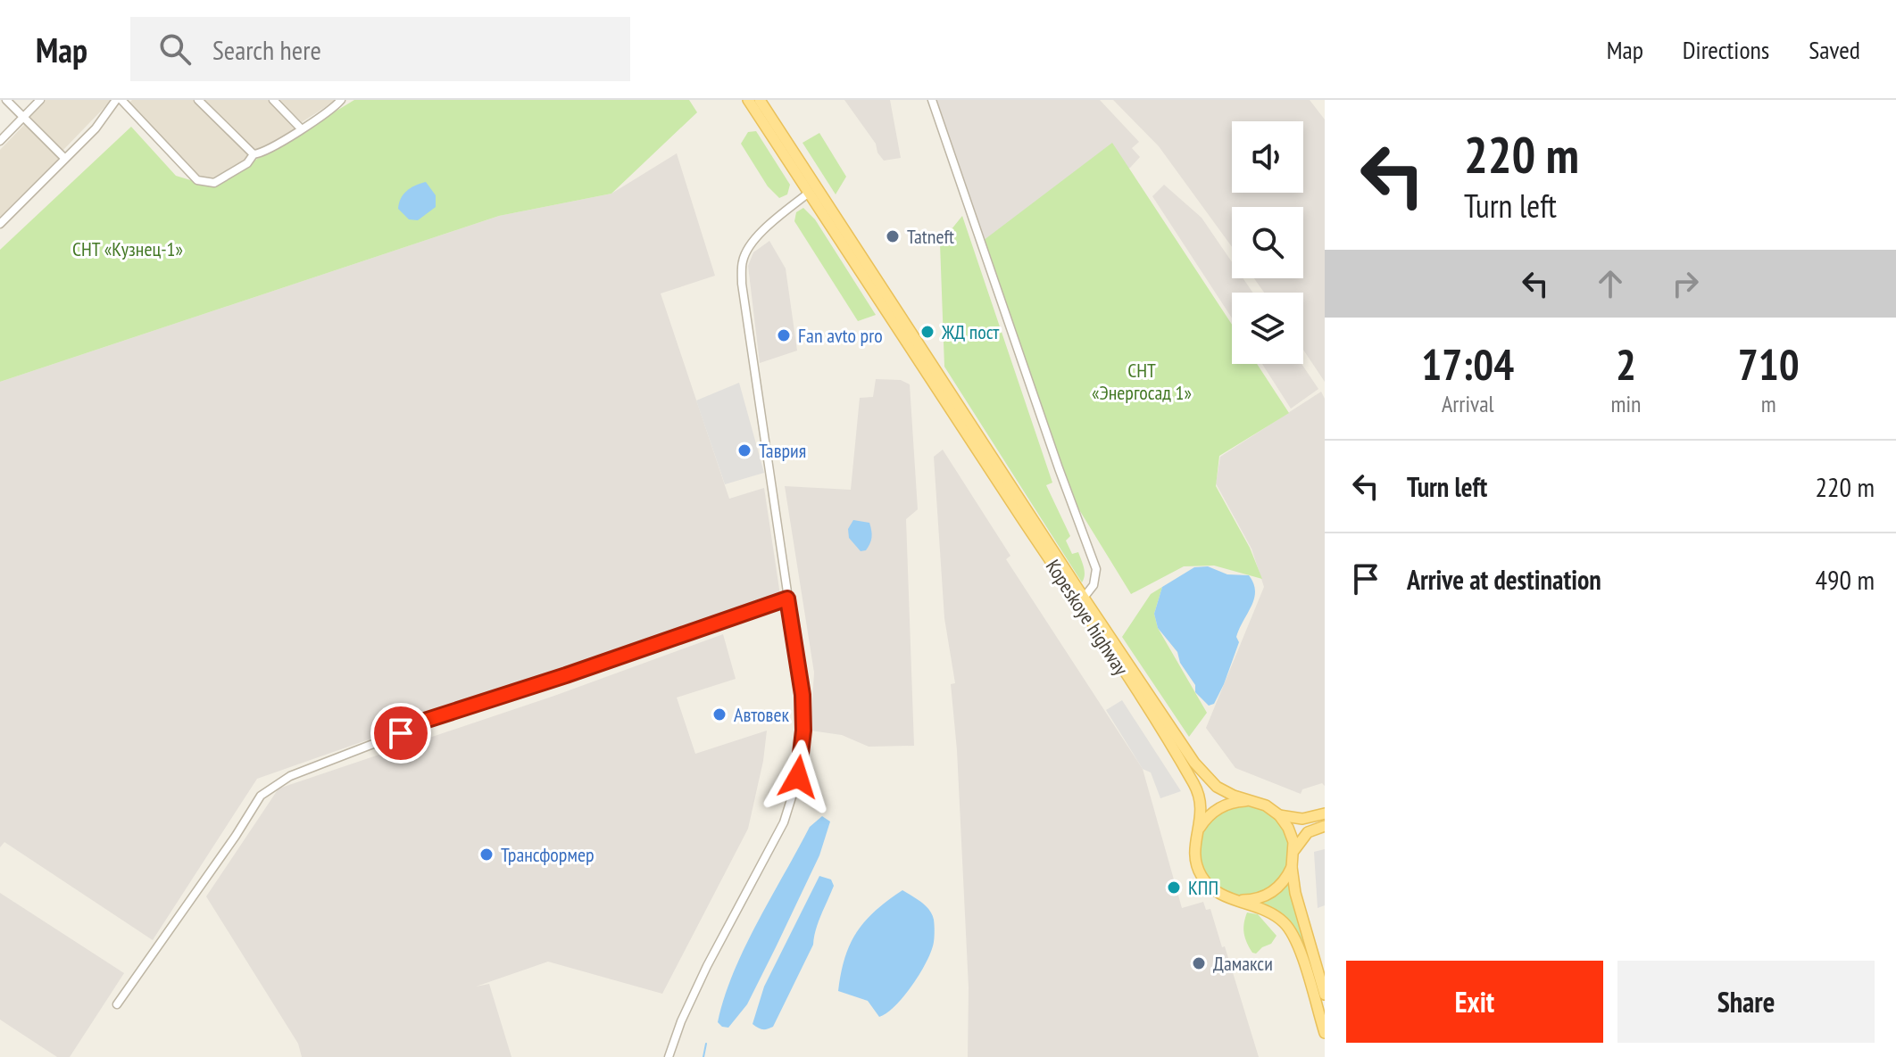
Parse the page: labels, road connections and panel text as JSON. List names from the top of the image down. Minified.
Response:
{"streets":{"main road":["Kopeskoye highway"]},"parks":["СНТ «Кузнец-1»","СНТ «Энергосад 1»"],"places":["Tatneft","ЖД пост","Fan avto pro","Таврия","Автовек","Трансформер","КПП","Дамакси"],"page":{"header":"Map","search":"Search here","nav":["Map","Directions","Saved"],"turn":["220 m","Turn left"],"eta":["17:04","Arrival","2","min","710","m"],"list":[{"name":"Turn left","value":"220 m"},{"name":"Arrive at destination","value":"490 m"}],"buttons":["Exit","Share"]}}
